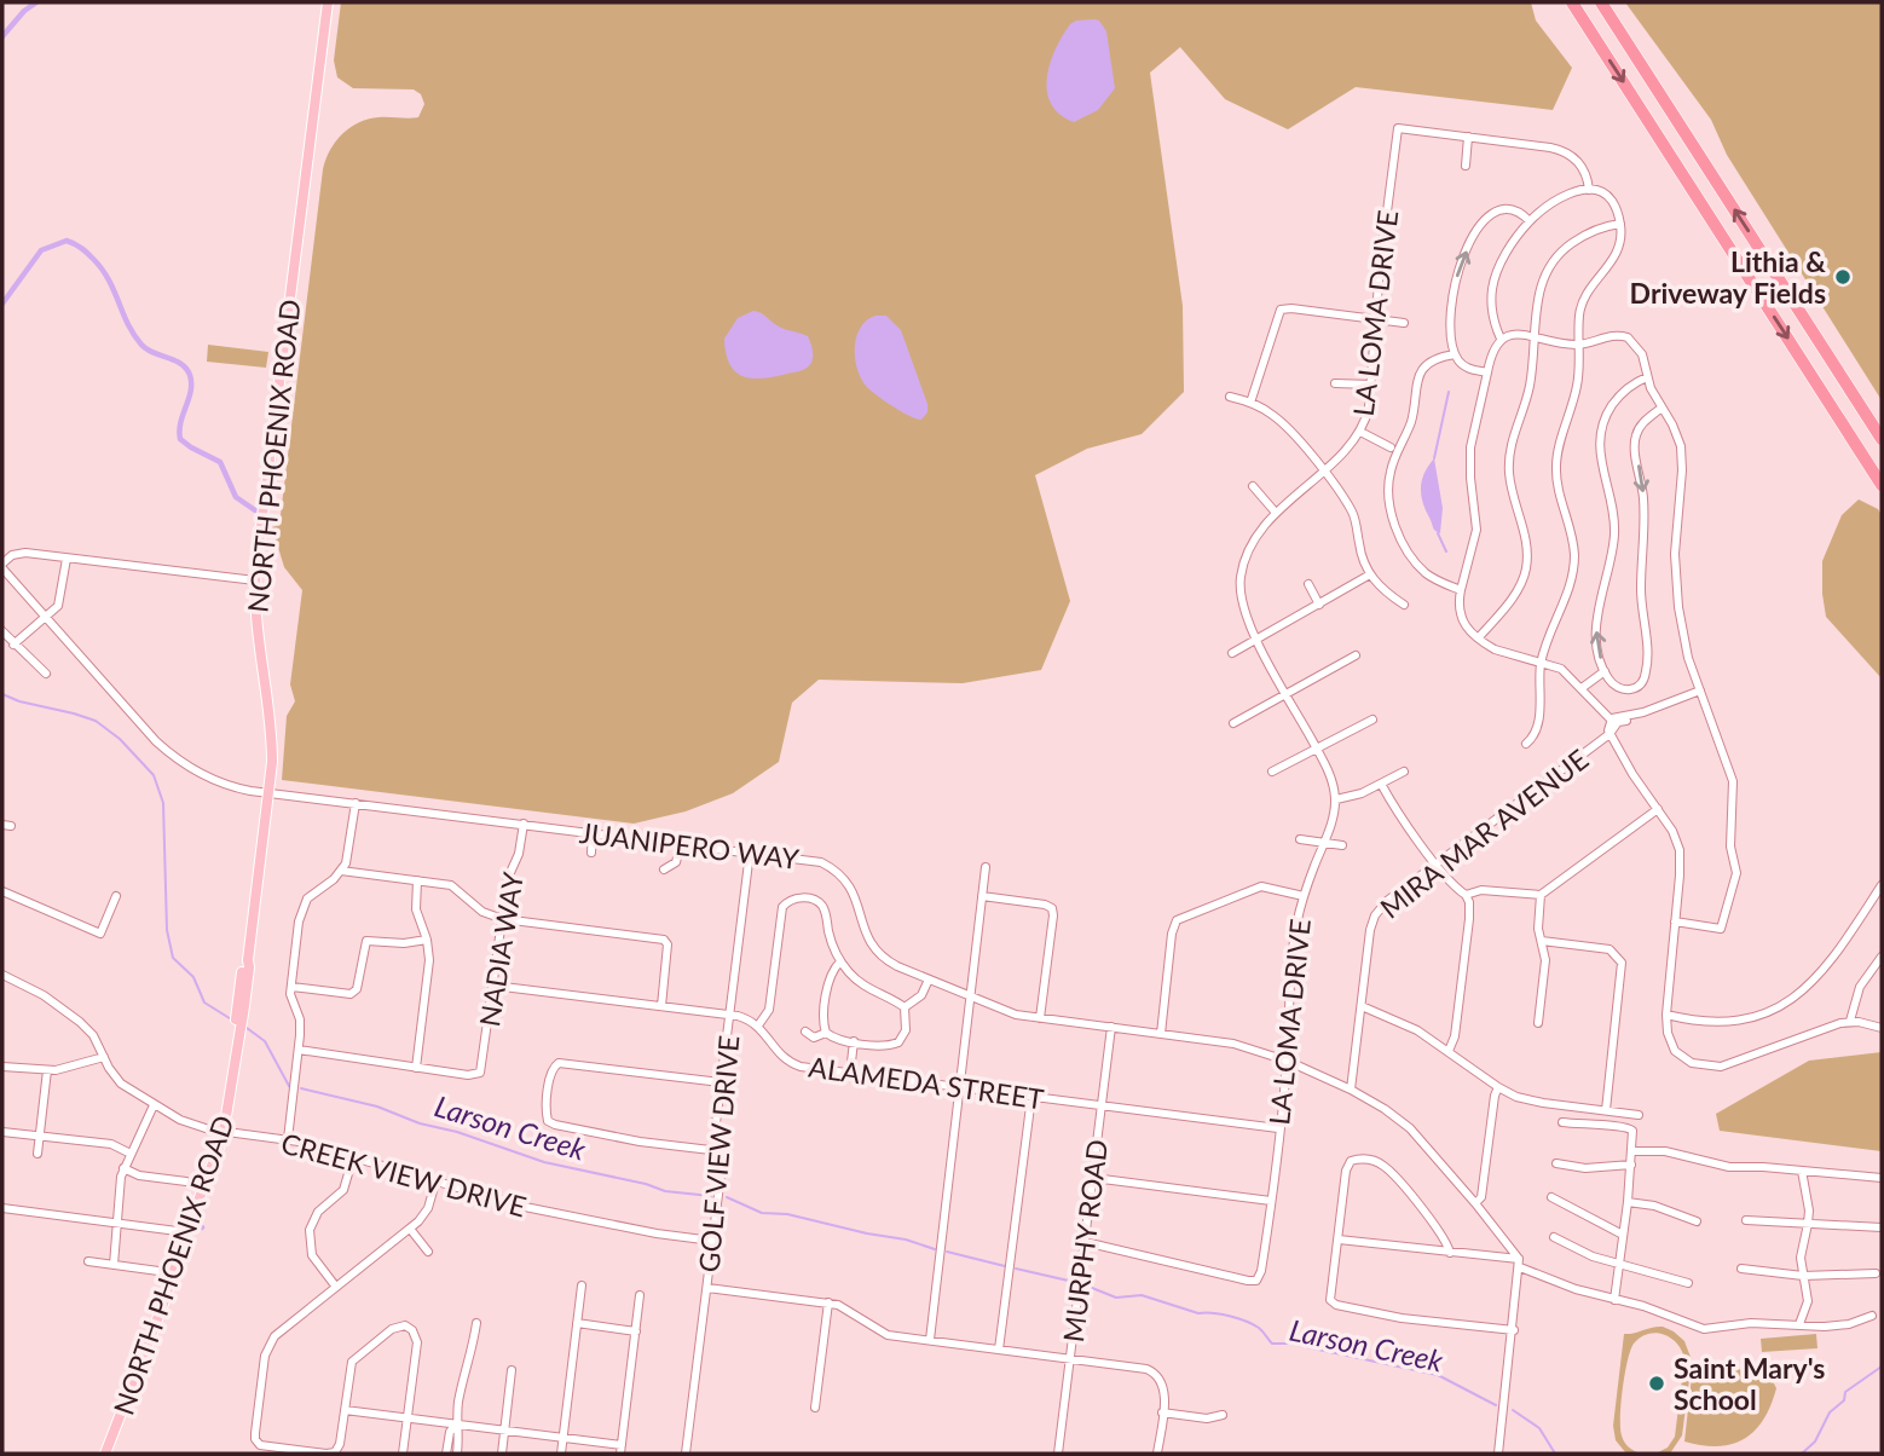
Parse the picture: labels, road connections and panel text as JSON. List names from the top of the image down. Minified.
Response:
{"streets":{"main road":["NORTH PHOENIX ROAD"],"street":["LA LOMA DRIVE","MIRA MAR AVENUE","JUANIPERO WAY","NADIA WAY","ALAMEDA STREET","GOLF VIEW DRIVE","CREEK VIEW DRIVE","MURPHY ROAD"]},"crossings":[["LA LOMA DRIVE","JUANIPERO WAY"],["LA LOMA DRIVE","ALAMEDA STREET"],["LA LOMA DRIVE","MURPHY ROAD"],["NORTH PHOENIX ROAD","JUANIPERO WAY"],["NORTH PHOENIX ROAD","CREEK VIEW DRIVE"],["MIRA MAR AVENUE","JUANIPERO WAY"],["JUANIPERO WAY","NADIA WAY"],["JUANIPERO WAY","GOLF VIEW DRIVE"],["JUANIPERO WAY","MURPHY ROAD"],["ALAMEDA STREET","MURPHY ROAD"],["GOLF VIEW DRIVE","CREEK VIEW DRIVE"]],"water":["Larson Creek"],"places":["Lithia & Driveway Fields","Saint Mary's School"]}
